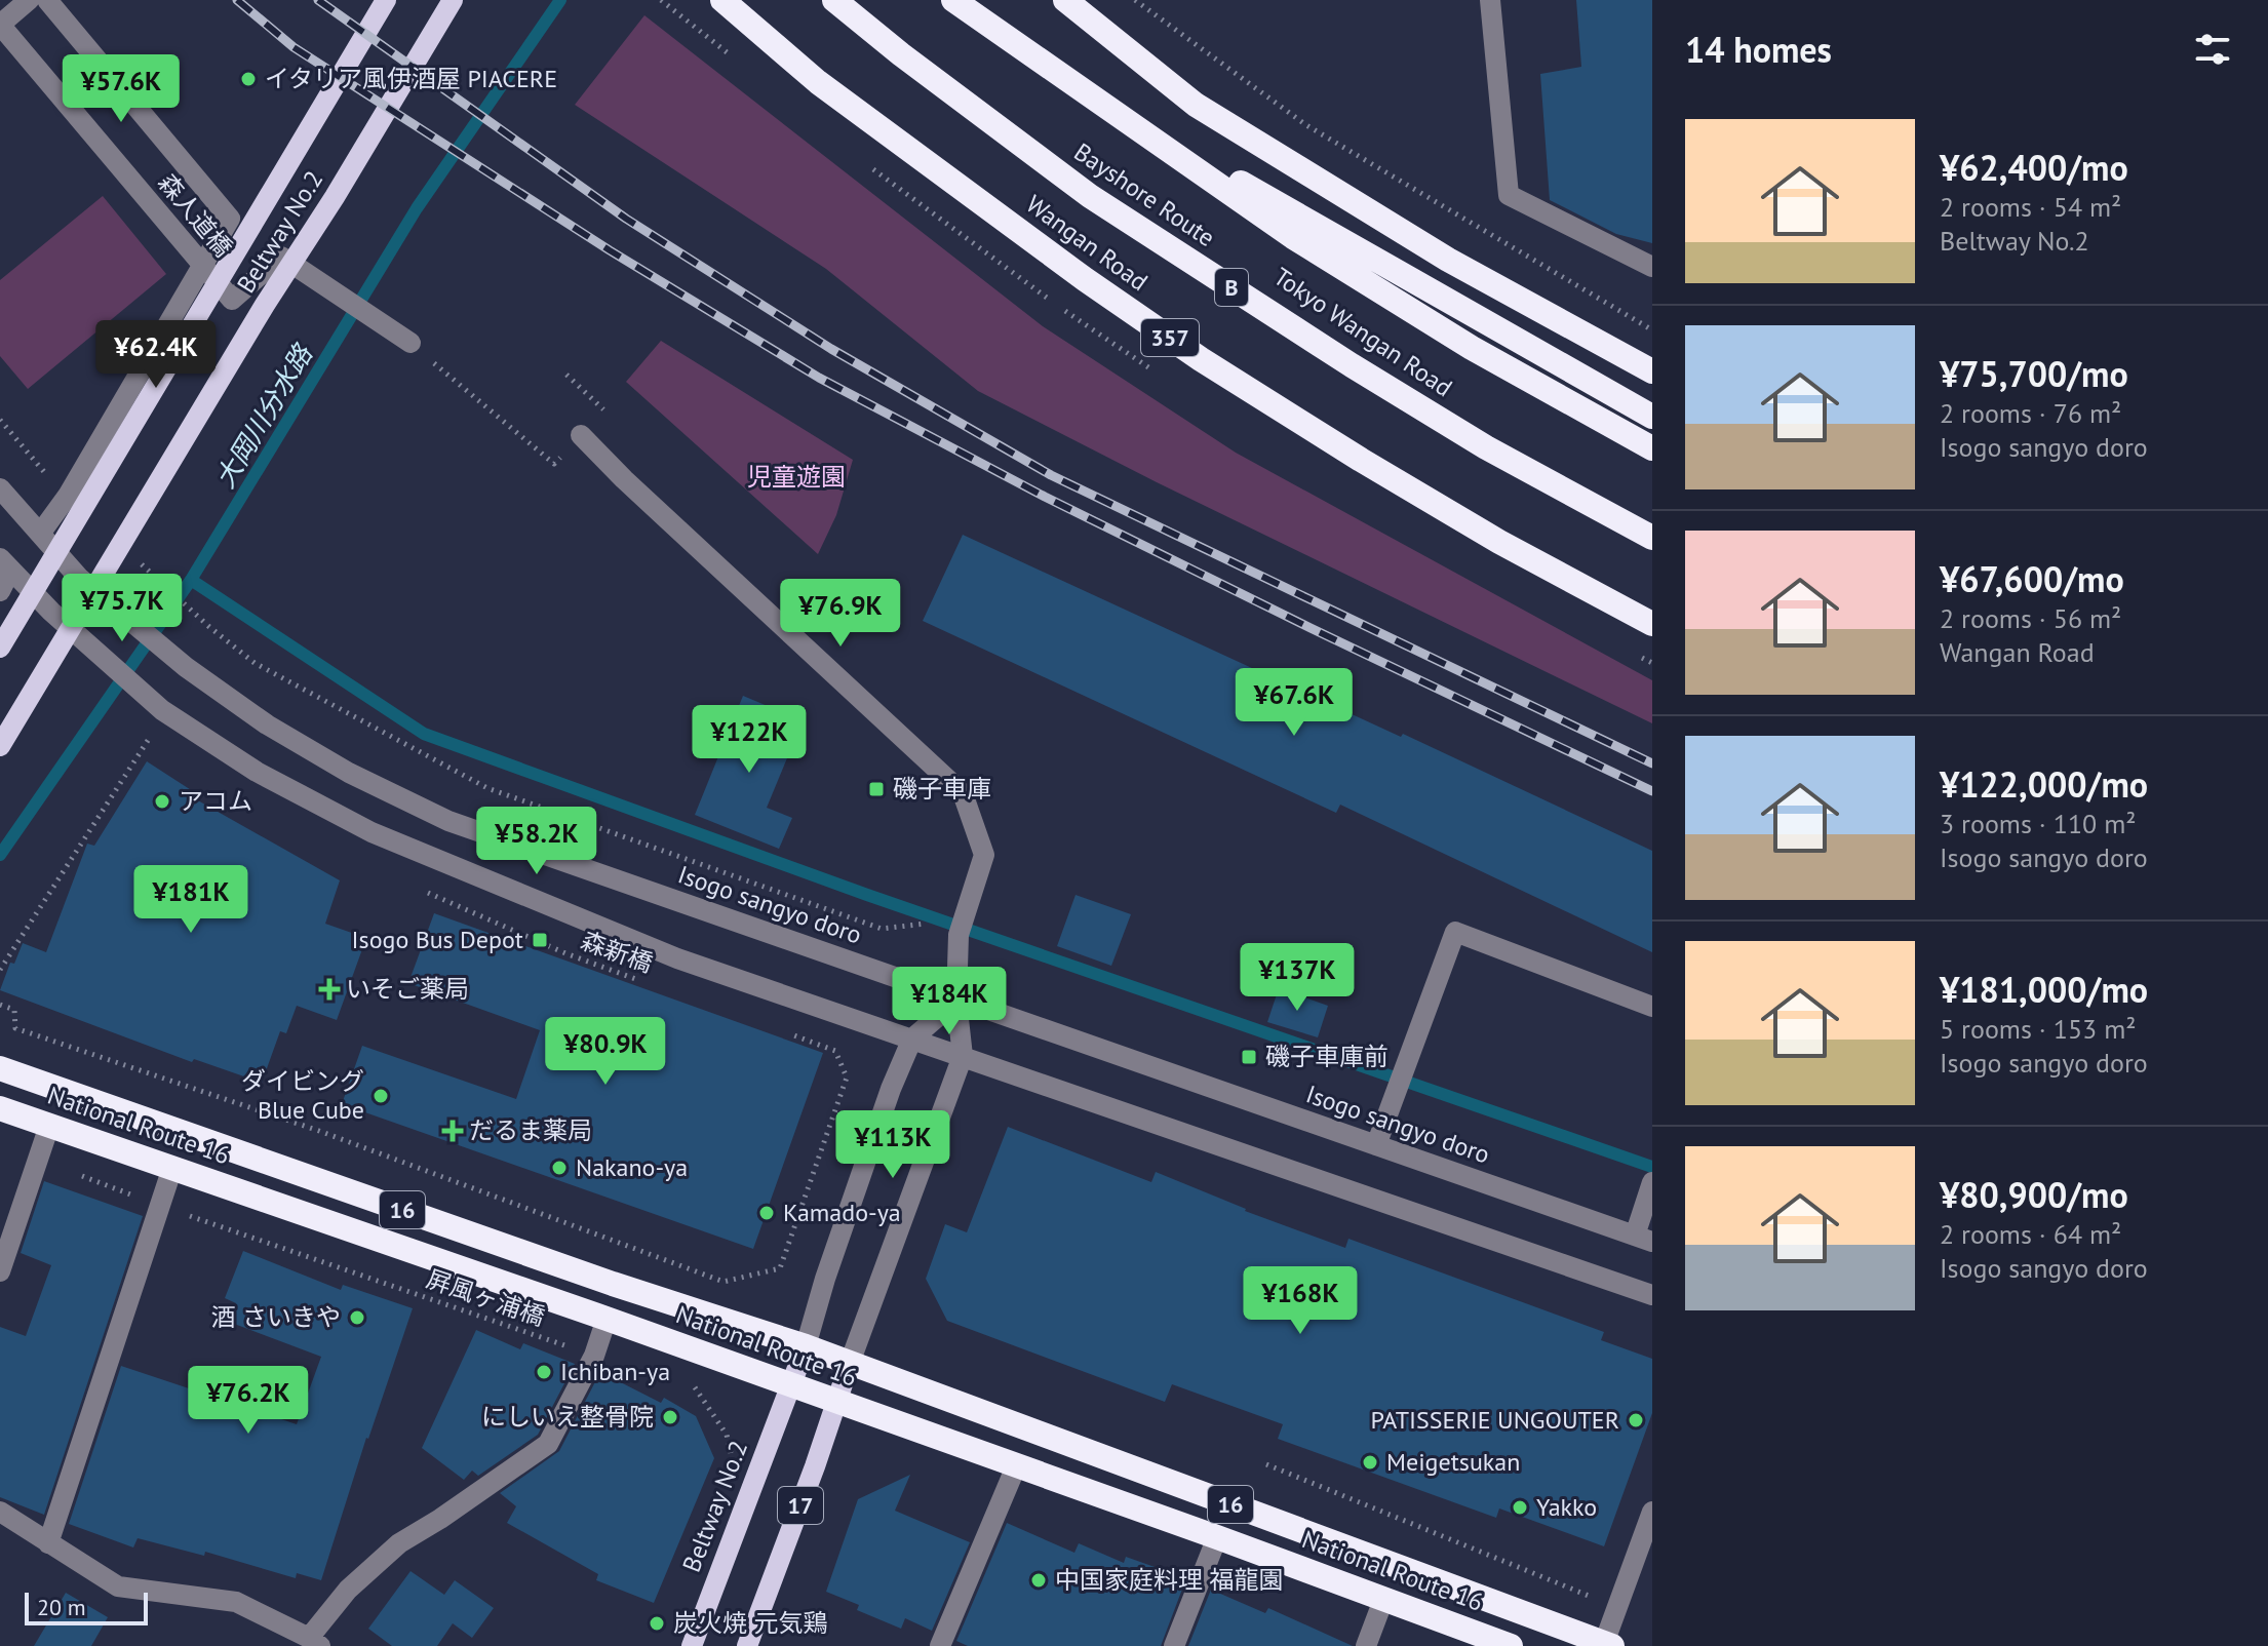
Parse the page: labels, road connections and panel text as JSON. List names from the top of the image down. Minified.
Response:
{"streets":{"highway":["Bayshore Route","Wangan Road","B","Tokyo Wangan Road","357","National Route 16","16"],"main road":["Beltway No.2","17"],"street":["森人道橋","Isogo sangyo doro"],"path":["森新橋","屛風ヶ浦橋"]},"crossings":[["Beltway No.2","National Route 16"],["Beltway No.2","17"],["National Route 16","16"],["National Route 16","17"],["16","17"]],"water":["大岡川分水路"],"parks":["児童遊園"],"places":{"other":["イタリア風伊酒屋 PIACERE","アコム","ダイビング Blue Cube","Nakano-ya","Kamado-ya","酒 さいきや","Ichiban-ya","にしいえ整骨院","PATISSERIE UNGOUTER","Meigetsukan","Yakko","中国家庭料理 福龍園","炭火焼 元気鶏"],"transit":["磯子車庫","Isogo Bus Depot","磯子車庫前"],"health":["いそご薬局","だるま薬局"]},"scale_bar":"20 m","page":{"heading":"14 homes","price":["¥57.6K","¥62.4K","¥75.7K","¥76.9K","¥67.6K","¥122K","¥58.2K","¥181K","¥137K","¥184K","¥80.9K","¥113K","¥168K","¥76.2K"],"list":[{"name":"¥62,400/mo","note":"2 rooms · 54 m² · Beltway No.2"},{"name":"¥75,700/mo","note":"2 rooms · 76 m² · Isogo sangyo doro"},{"name":"¥67,600/mo","note":"2 rooms · 56 m² · Wangan Road"},{"name":"¥122,000/mo","note":"3 rooms · 110 m² · Isogo sangyo doro"},{"name":"¥181,000/mo","note":"5 rooms · 153 m² · Isogo sangyo doro"},{"name":"¥80,900/mo","note":"2 rooms · 64 m² · Isogo sangyo doro"}],"scale":"20 m"}}
